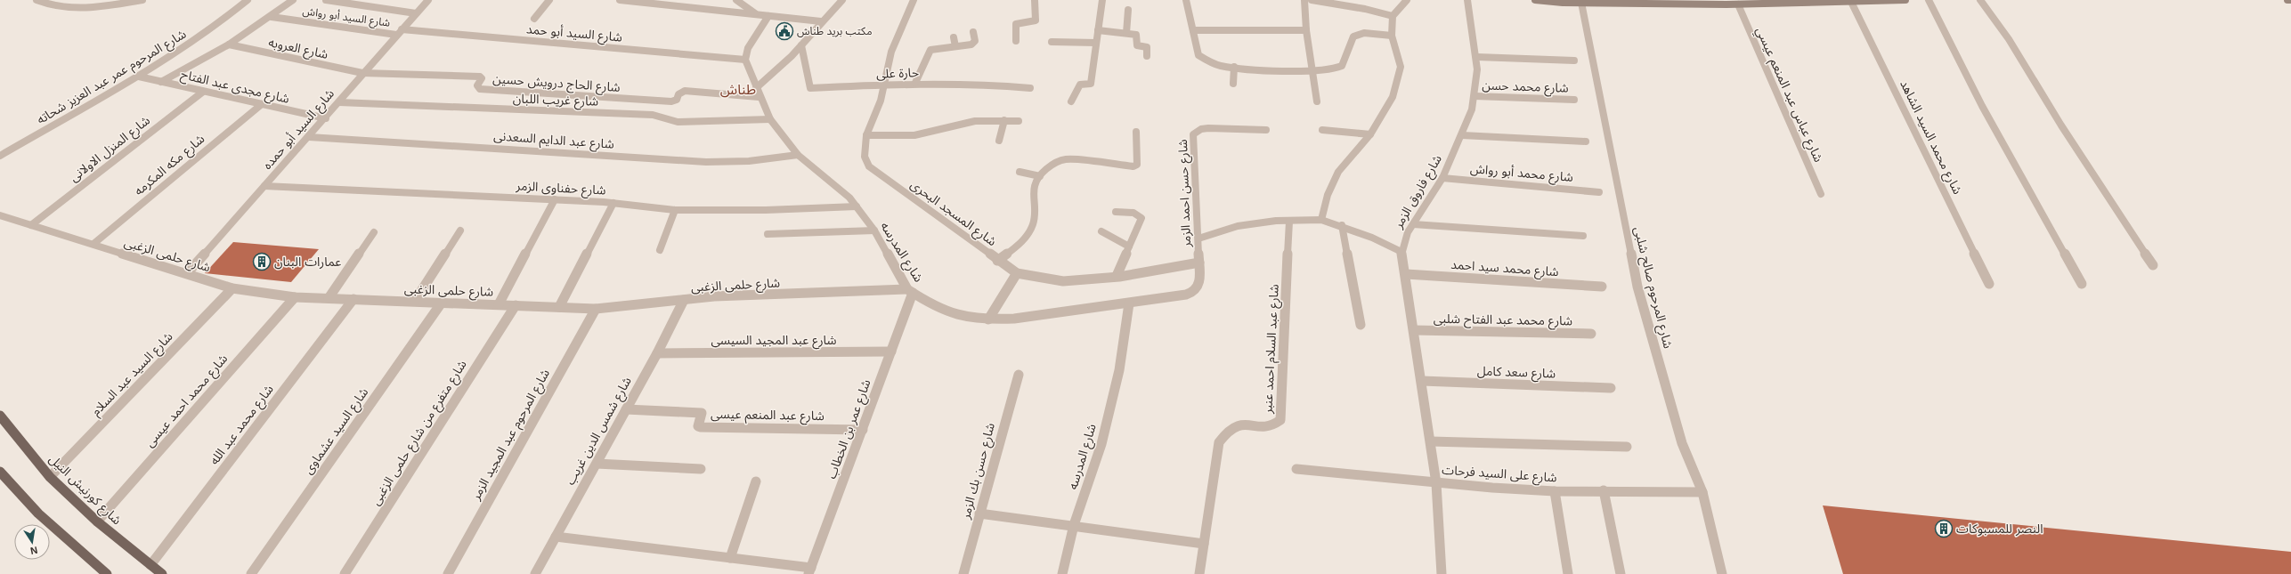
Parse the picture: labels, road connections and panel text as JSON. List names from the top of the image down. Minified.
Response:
{"streets":{"main road":["شارع كورنيش النيل"],"street":["شارع السيد أبو رواش","شارع السيد أبو حمد","شارع العروبه","حارة على","شارع المرحوم عمر عبد العزيز شحاته","شارع الحاج درويش حسين","شارع مجدى عبد الفتاح","شارع محمد حسن","شارع عباس عبد المنعم عيسي","شارع غريب اللبان","شارع السيد أبو حمده","شارع محمد السيد الشاهد","شارع عبد الدايم السعدنى","شارع المنزل الاولانى","شارع مكه المكرمه","شارع محمد أبو رواش","شارع حفناوى الزمر","شارع فاروق الزمر","شارع حسن احمد الزمر","شارع المسجد البحرى","شارع المدرسه","شارع حلمى الزغبى","شارع محمد سيد احمد","شارع المرحوم صالح شلبى","شارع محمد عبد الفتاح شلبى","شارع عبد المجيد السيسى","شارع عبد السلام احمد عنبر","شارع سعد كامل","شارع السيد عبد السلام","شارع محمد احمد عيسى","شارع عبد المنعم عيسى","شارع محمد عبد الله","شارع عمر بن الخطاب","شارع السيد عشماوى","شارع شمس الدين غريب","شارع متفرع من شارع حلمى الزغبى","شارع المرحوم عبد المجيد الزمر","شارع حسن بك الزمر","شارع على السيد فرحات"]},"crossings":[["شارع السيد أبو رواش","شارع السيد أبو حمد"],["شارع السيد أبو رواش","شارع السيد أبو حمده"],["شارع السيد أبو حمد","شارع السيد أبو حمده"],["شارع السيد أبو حمد","شارع المدرسه"],["شارع العروبه","شارع الحاج درويش حسين"],["شارع العروبه","شارع السيد أبو حمده"],["حارة على","شارع المسجد البحرى"],["شارع المرحوم عمر عبد العزيز شحاته","شارع مجدى عبد الفتاح"],["شارع الحاج درويش حسين","شارع السيد أبو حمده"],["شارع الحاج درويش حسين","شارع المدرسه"],["شارع مجدى عبد الفتاح","شارع السيد أبو حمده"],["شارع مجدى عبد الفتاح","شارع المنزل الاولانى"],["شارع مجدى عبد الفتاح","شارع مكه المكرمه"],["شارع محمد حسن","شارع فاروق الزمر"],["شارع غريب اللبان","شارع السيد أبو حمده"],["شارع غريب اللبان","شارع المدرسه"],["شارع السيد أبو حمده","شارع عبد الدايم السعدنى"],["شارع السيد أبو حمده","شارع حفناوى الزمر"],["شارع السيد أبو حمده","شارع حلمى الزغبى"],["شارع عبد الدايم السعدنى","شارع المدرسه"],["شارع المنزل الاولانى","شارع حلمى الزغبى"],["شارع مكه المكرمه","شارع حلمى الزغبى"],["شارع محمد أبو رواش","شارع فاروق الزمر"],["شارع حفناوى الزمر","شارع المدرسه"],["شارع فاروق الزمر","شارع محمد سيد احمد"],["شارع فاروق الزمر","شارع محمد عبد الفتاح شلبى"],["شارع فاروق الزمر","شارع سعد كامل"],["شارع فاروق الزمر","شارع على السيد فرحات"],["شارع حسن احمد الزمر","شارع المسجد البحرى"],["شارع حسن احمد الزمر","شارع المدرسه"],["شارع المدرسه","شارع حلمى الزغبى"],["شارع المدرسه","شارع عمر بن الخطاب"],["شارع حلمى الزغبى","شارع السيد عبد السلام"],["شارع حلمى الزغبى","شارع محمد احمد عيسى"],["شارع حلمى الزغبى","شارع محمد عبد الله"],["شارع حلمى الزغبى","شارع عمر بن الخطاب"],["شارع حلمى الزغبى","شارع السيد عشماوى"],["شارع حلمى الزغبى","شارع شمس الدين غريب"],["شارع حلمى الزغبى","شارع متفرع من شارع حلمى الزغبى"],["شارع حلمى الزغبى","شارع المرحوم عبد المجيد الزمر"],["شارع المرحوم صالح شلبى","شارع على السيد فرحات"],["شارع عبد المجيد السيسى","شارع عمر بن الخطاب"],["شارع عبد المجيد السيسى","شارع شمس الدين غريب"],["شارع السيد عبد السلام","شارع كورنيش النيل"],["شارع محمد احمد عيسى","شارع كورنيش النيل"],["شارع عبد المنعم عيسى","شارع عمر بن الخطاب"],["شارع عبد المنعم عيسى","شارع شمس الدين غريب"],["شارع محمد عبد الله","شارع كورنيش النيل"]],"districts":["طناش"],"places":{"public building":["مكتب بريد طناش"],"building":["عمارات البنان","النصر للمسبوكات"]},"north":"bottom"}
